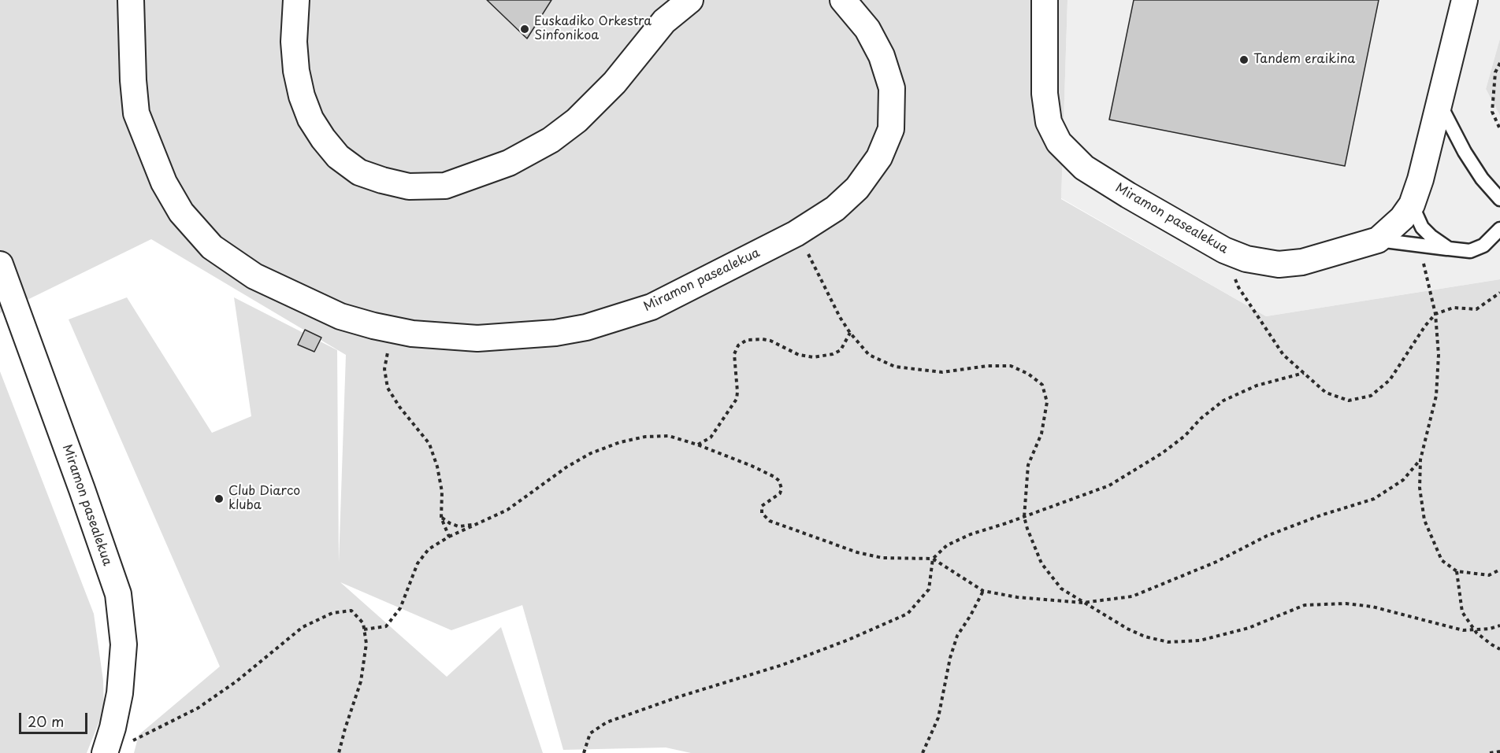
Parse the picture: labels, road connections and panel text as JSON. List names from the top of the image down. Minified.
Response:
{"streets":{"street":["Miramon pasealekua"]},"places":["Euskadiko Orkestra Sinfonikoa","Tandem eraikina","Club Diarco kluba"],"scale_bar":"20 m"}
